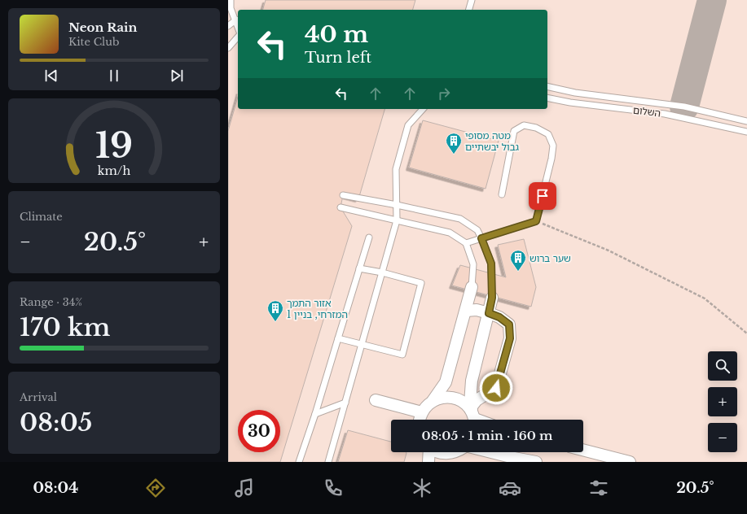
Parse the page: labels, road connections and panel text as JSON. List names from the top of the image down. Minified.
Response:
{"streets":{"lane":["השלום"]},"places":{"building":["מטה מסופי גבול יבשתיים","שער ברוש","אזור התמך המזרחי, בניין 1"]},"page":{"turn":["40 m","Turn left"],"song":["Neon Rain","Kite Club"],"tile":["Climate",["Range · 34%","170 km"],["Arrival","08:05"]],"heat":["−","20.5°","+"],"map_buttons":["+","−"],"limit":"30","trip":"08:05 · 1 min · 160 m","tabs":["08:04","20.5°"],"gauge":["19","km/h"]}}
